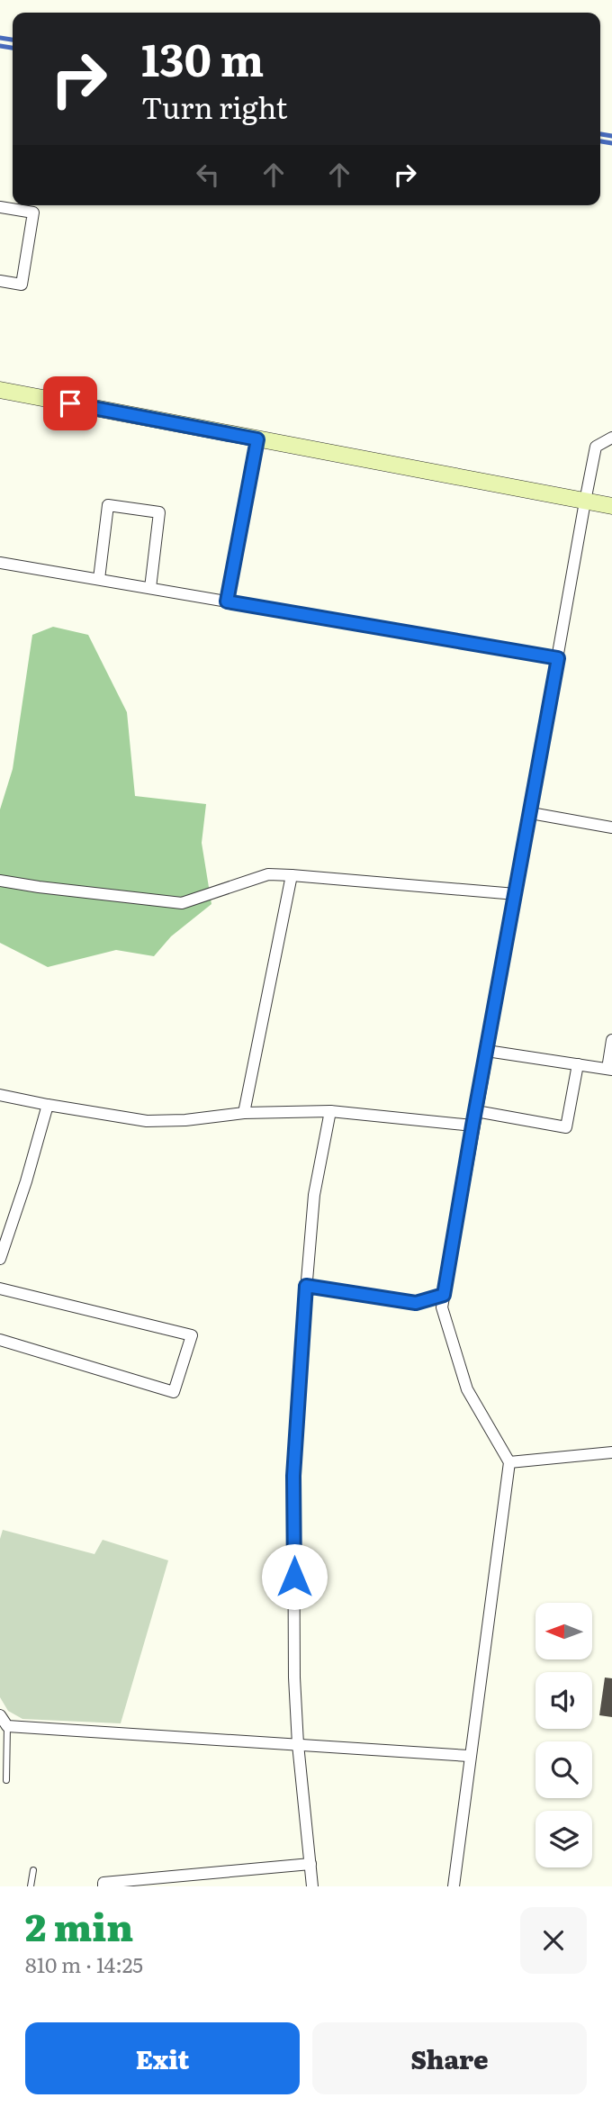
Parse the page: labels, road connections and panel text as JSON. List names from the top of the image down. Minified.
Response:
{"north":"left","page":{"turn":["130 m","Turn right"],"heading":["2 min","810 m · 14:25"],"buttons":["Exit","Share"]}}
